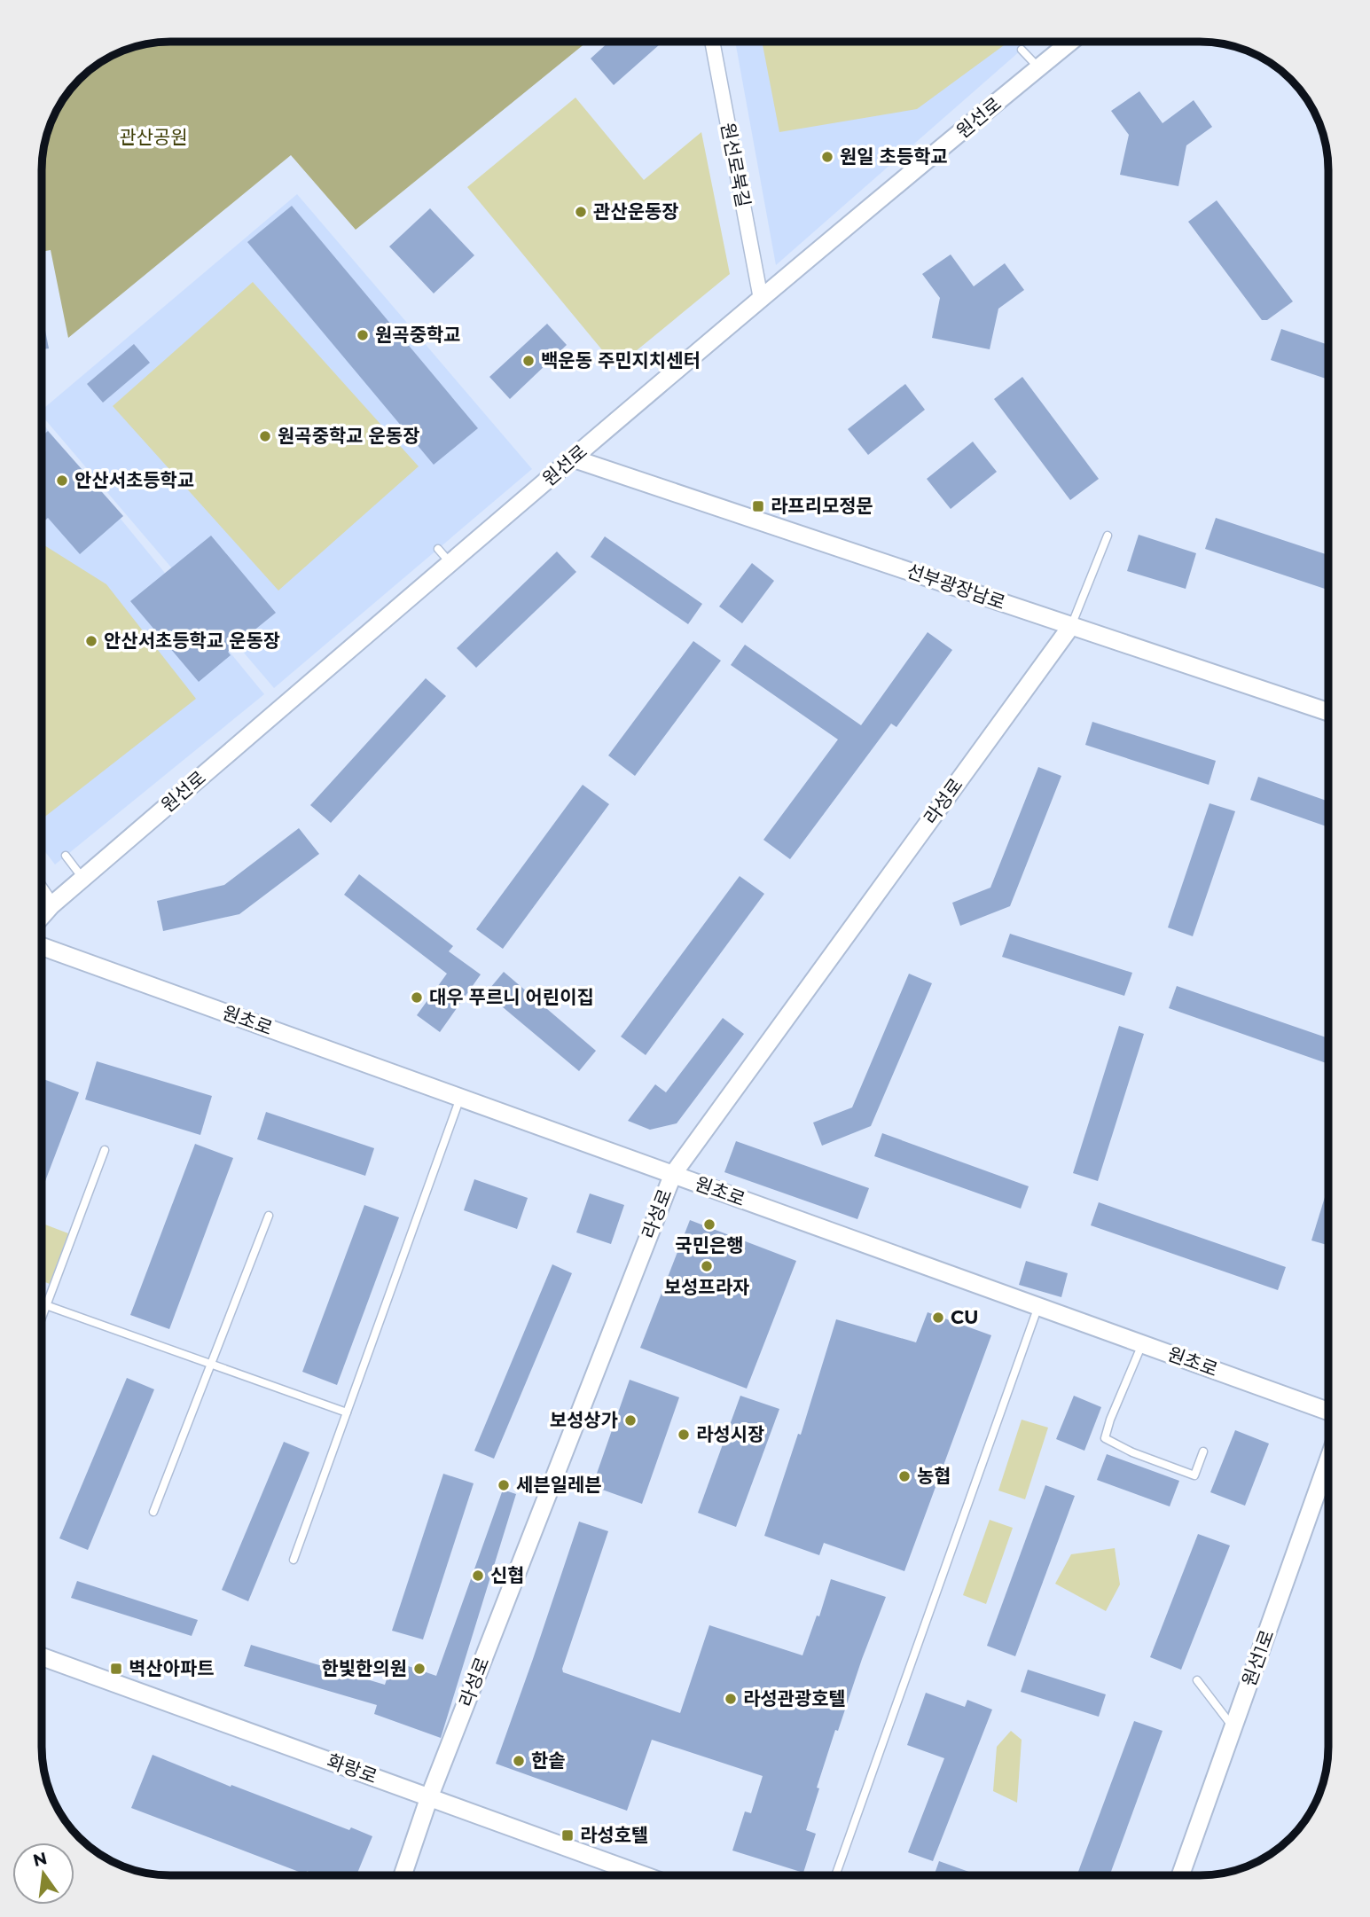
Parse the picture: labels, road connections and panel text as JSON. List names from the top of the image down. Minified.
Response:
{"streets":{"street":["원선로","원선로북길","선부광장남로","라성로","원초로","원선1로","화랑로"]},"crossings":[["원선로","원선로북길"],["원선로","선부광장남로"],["선부광장남로","라성로"],["라성로","원초로"],["라성로","화랑로"]],"parks":["관산공원"],"places":{"other":["원일 초등학교","관산운동장","원곡중학교","백운동 주민지치센터","원곡중학교 운동장","안산서초등학교","안산서초등학교 운동장","대우 푸르니 어린이집","국민은행","보성프라자","CU","보성상가","라성시장","농협","세븐일레븐","신협","한빛한의원","라성관광호텔","한솥"],"transit":["라프리모정문","벽산아파트","라성호텔"]},"north":"top"}
